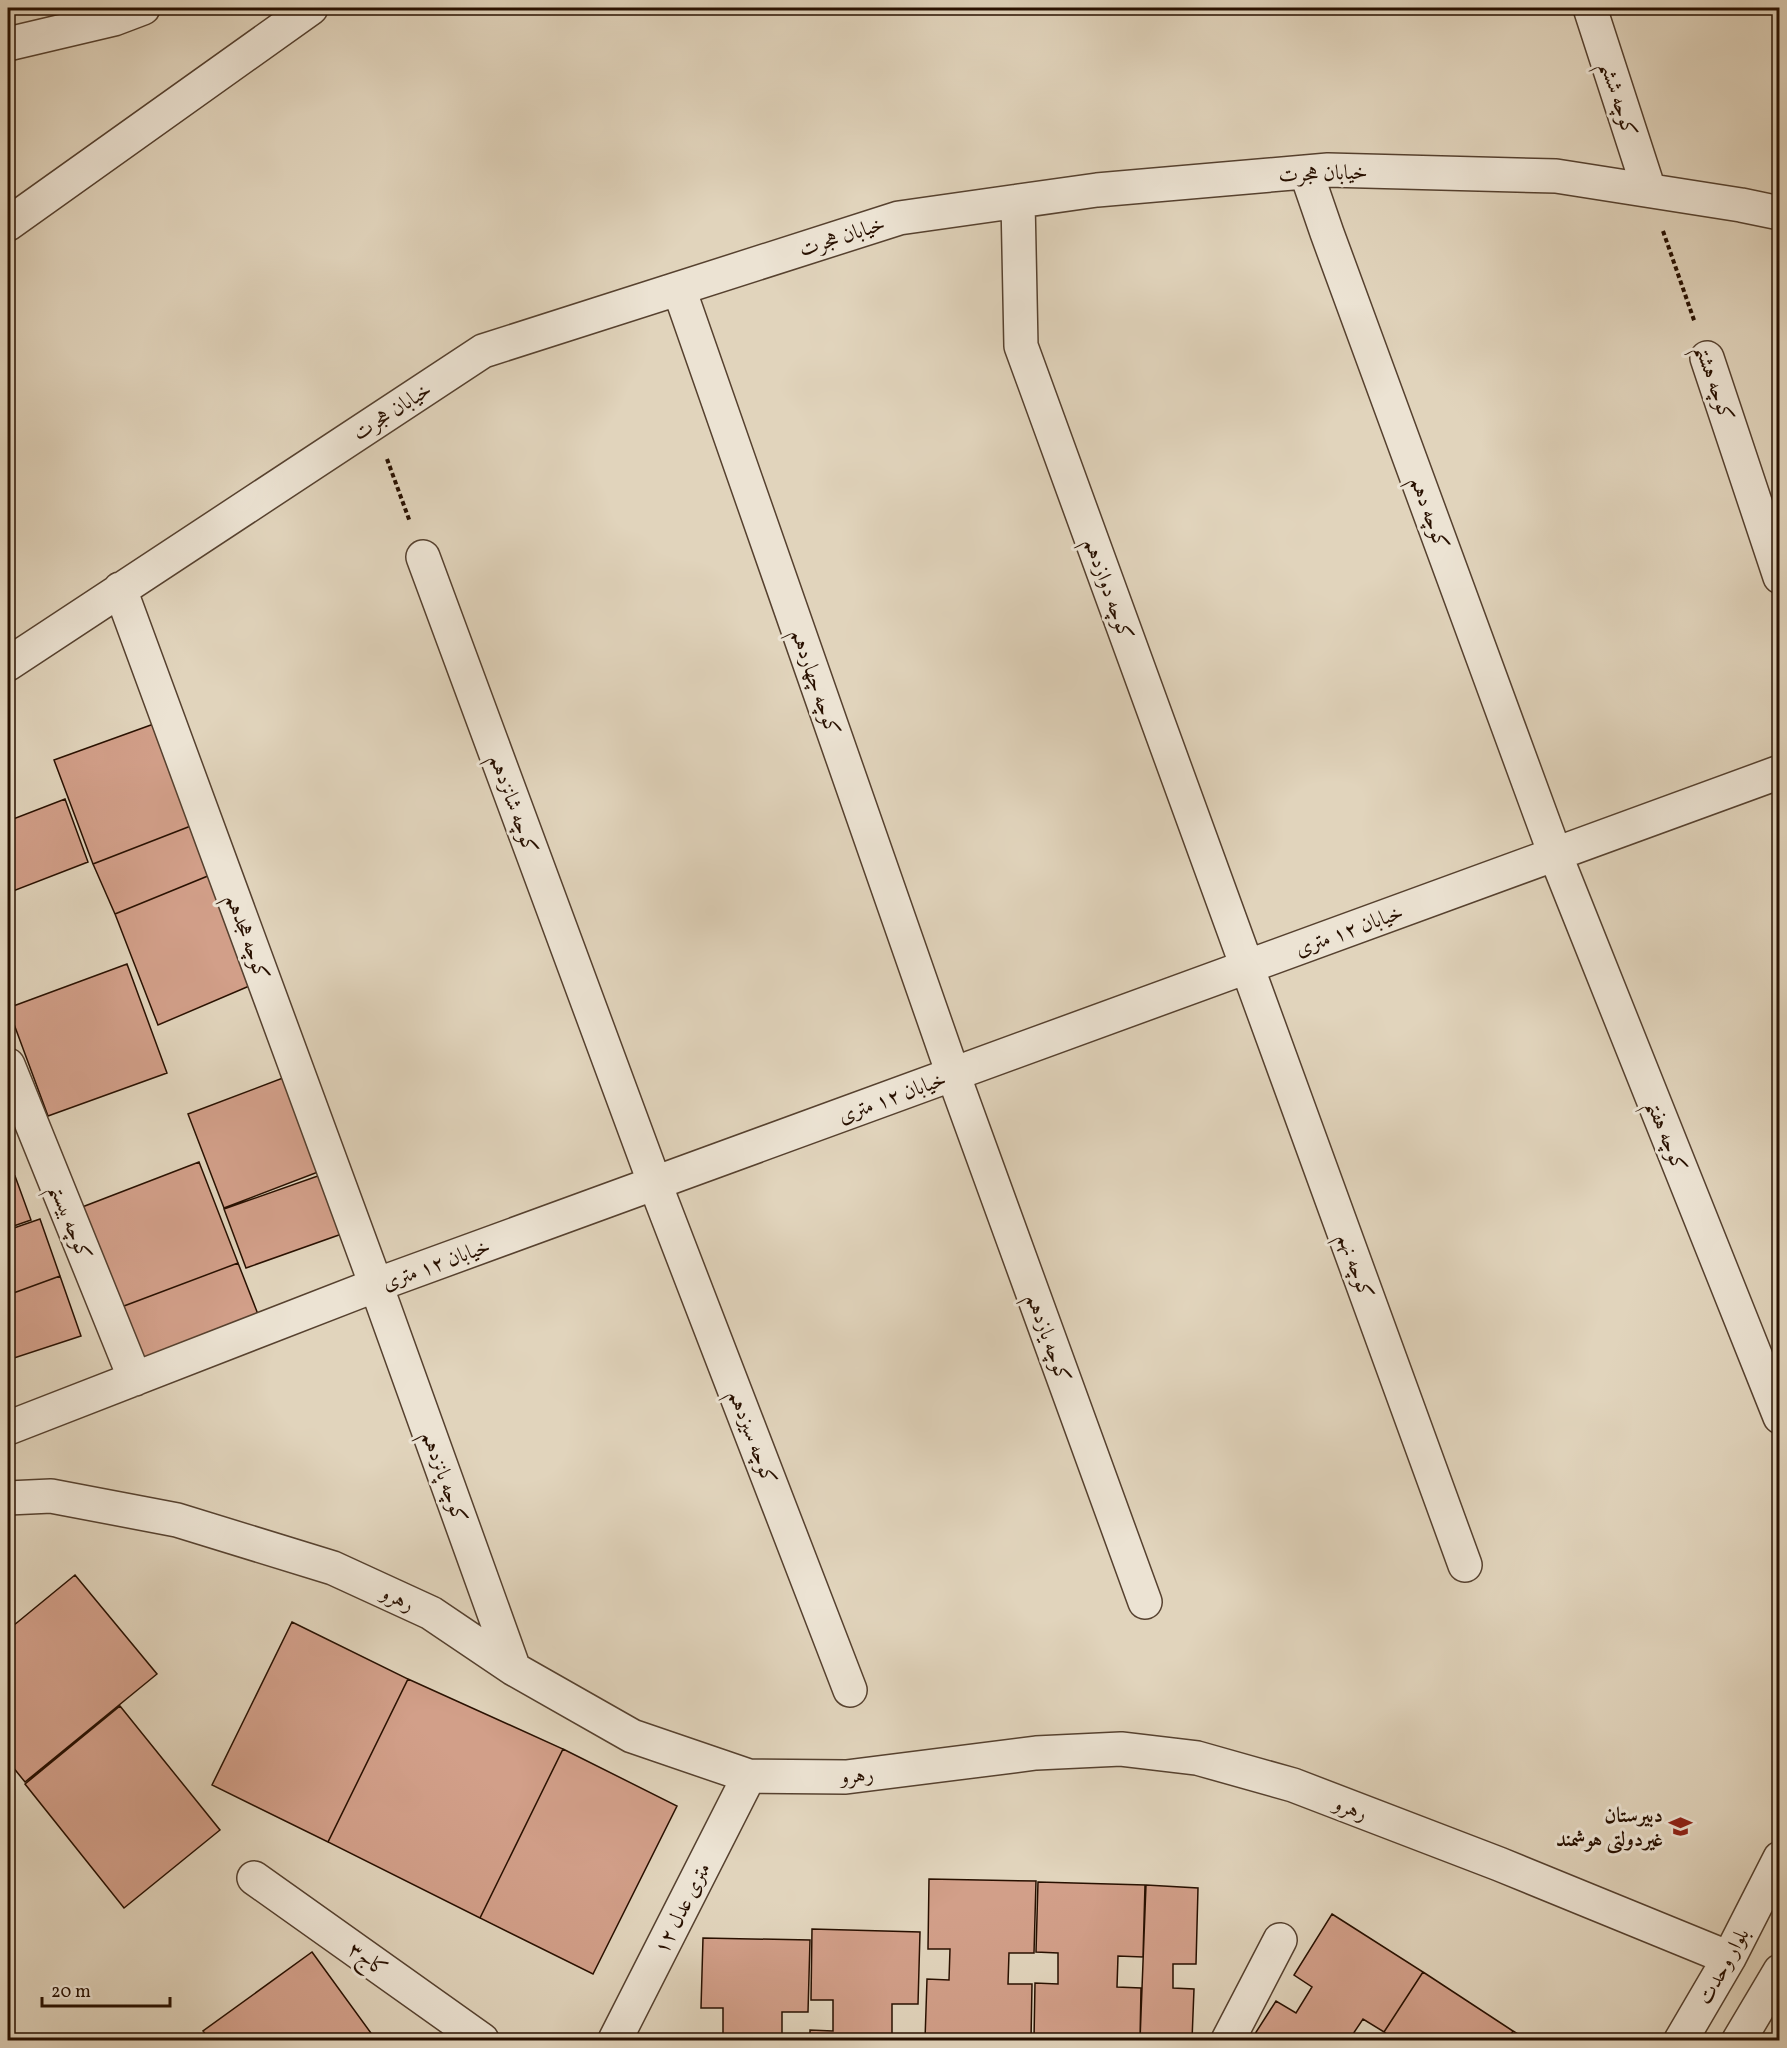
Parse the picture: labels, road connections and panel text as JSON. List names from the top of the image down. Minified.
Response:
{"streets":{"street":["کوچه ششم","خیابان هجرت","کوچه هشتم","کوچه دهم","کوچه دوازدهم","کوچه چهاردهم","کوچه شانزدهم","خیابان ۱۲ متری","کوچه هجدهم","کوچه هفتم","کوچه بیستم","کوچه نهم","کوچه یازدهم","کوچه سیزدهم","کوچه پانزدهم","رهرو","۱۲ متری عدل","کاج۳","بلوار وحدت"]},"crossings":[["کوچه ششم","خیابان هجرت"],["کوچه ششم","کوچه هشتم"],["خیابان هجرت","کوچه هشتم"],["خیابان هجرت","کوچه دهم"],["خیابان هجرت","کوچه دوازدهم"],["خیابان هجرت","کوچه چهاردهم"],["خیابان هجرت","کوچه هجدهم"],["کوچه دهم","خیابان ۱۲ متری"],["کوچه دهم","کوچه هفتم"],["کوچه دوازدهم","خیابان ۱۲ متری"],["کوچه دوازدهم","کوچه نهم"],["کوچه چهاردهم","خیابان ۱۲ متری"],["کوچه چهاردهم","کوچه یازدهم"],["کوچه شانزدهم","خیابان ۱۲ متری"],["کوچه شانزدهم","کوچه سیزدهم"],["خیابان ۱۲ متری","کوچه هجدهم"],["خیابان ۱۲ متری","کوچه هفتم"],["خیابان ۱۲ متری","کوچه بیستم"],["خیابان ۱۲ متری","کوچه نهم"],["خیابان ۱۲ متری","کوچه یازدهم"],["خیابان ۱۲ متری","کوچه سیزدهم"],["خیابان ۱۲ متری","کوچه پانزدهم"],["کوچه هجدهم","کوچه پانزدهم"],["کوچه پانزدهم","رهرو"],["رهرو","۱۲ متری عدل"],["رهرو","بلوار وحدت"]],"places":{"school or university":["دبیرستان غیردولتی هوشمند"]},"scale_bar":"20 m"}
